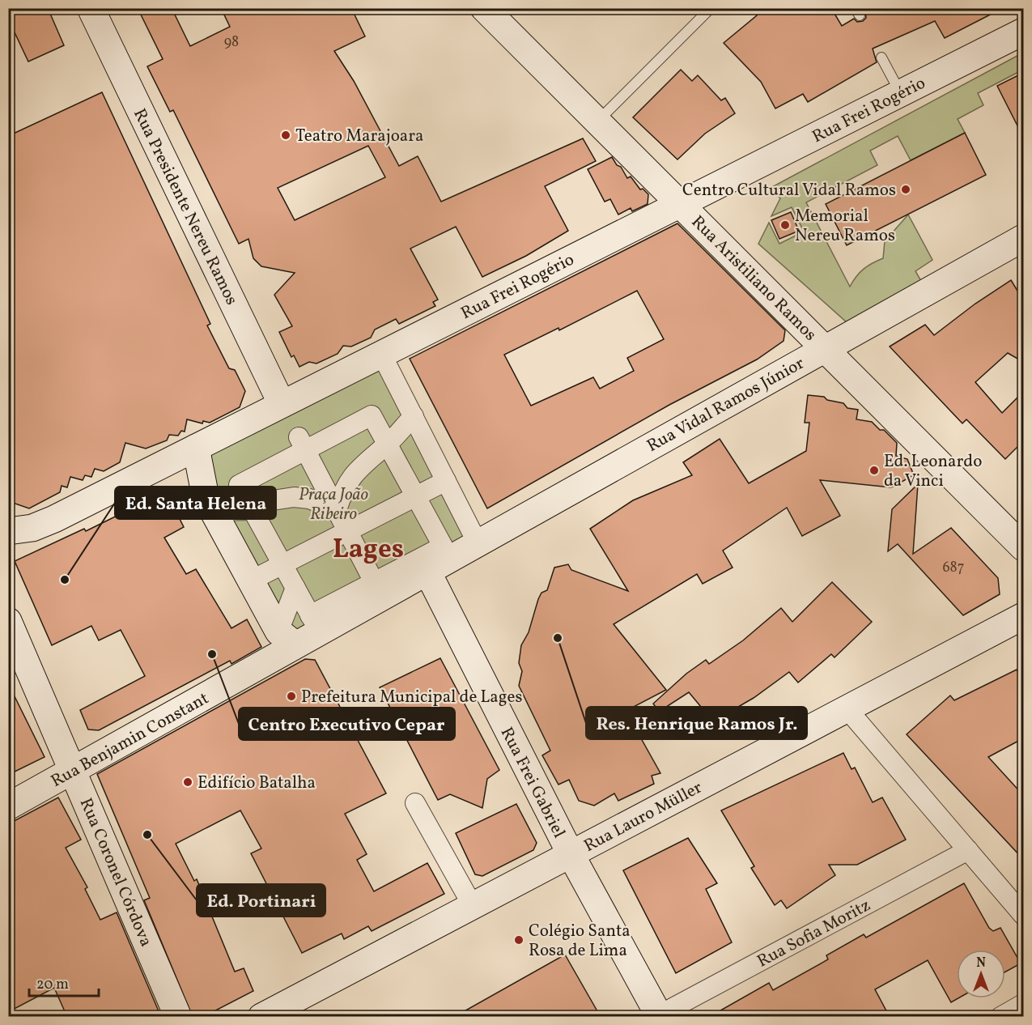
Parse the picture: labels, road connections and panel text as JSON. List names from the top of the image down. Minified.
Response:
{"streets":{"main road":["Rua Frei Rogério","Rua Presidente Nereu Ramos","Rua Aristiliano Ramos","Rua Vidal Ramos Júnior","Rua Benjamin Constant","Rua Frei Gabriel","Rua Lauro Müller","Rua Coronel Córdova"],"street":["Rua Sofia Moritz"]},"crossings":[["Rua Frei Rogério","Rua Presidente Nereu Ramos"],["Rua Frei Rogério","Rua Aristiliano Ramos"],["Rua Aristiliano Ramos","Rua Vidal Ramos Júnior"],["Rua Vidal Ramos Júnior","Rua Benjamin Constant"],["Rua Vidal Ramos Júnior","Rua Frei Gabriel"],["Rua Benjamin Constant","Rua Frei Gabriel"],["Rua Benjamin Constant","Rua Coronel Córdova"],["Rua Frei Gabriel","Rua Lauro Müller"],["Rua Frei Gabriel","Rua Sofia Moritz"]],"districts":["Lages"],"parks":["Praça João Ribeiro"],"places":["Teatro Marajoara","Centro Cultural Vidal Ramos","Memorial Nereu Ramos","Ed. Leonardo da Vinci","Ed. Santa Helena","Res. Henrique Ramos Jr.","Centro Executivo Cepar","Prefeitura Municipal de Lages","Edifício Batalha","Ed. Portinari","Colégio Santa Rosa de Lima"],"house_numbers":["98","687"],"scale_bar":"20 m","north":"top"}
